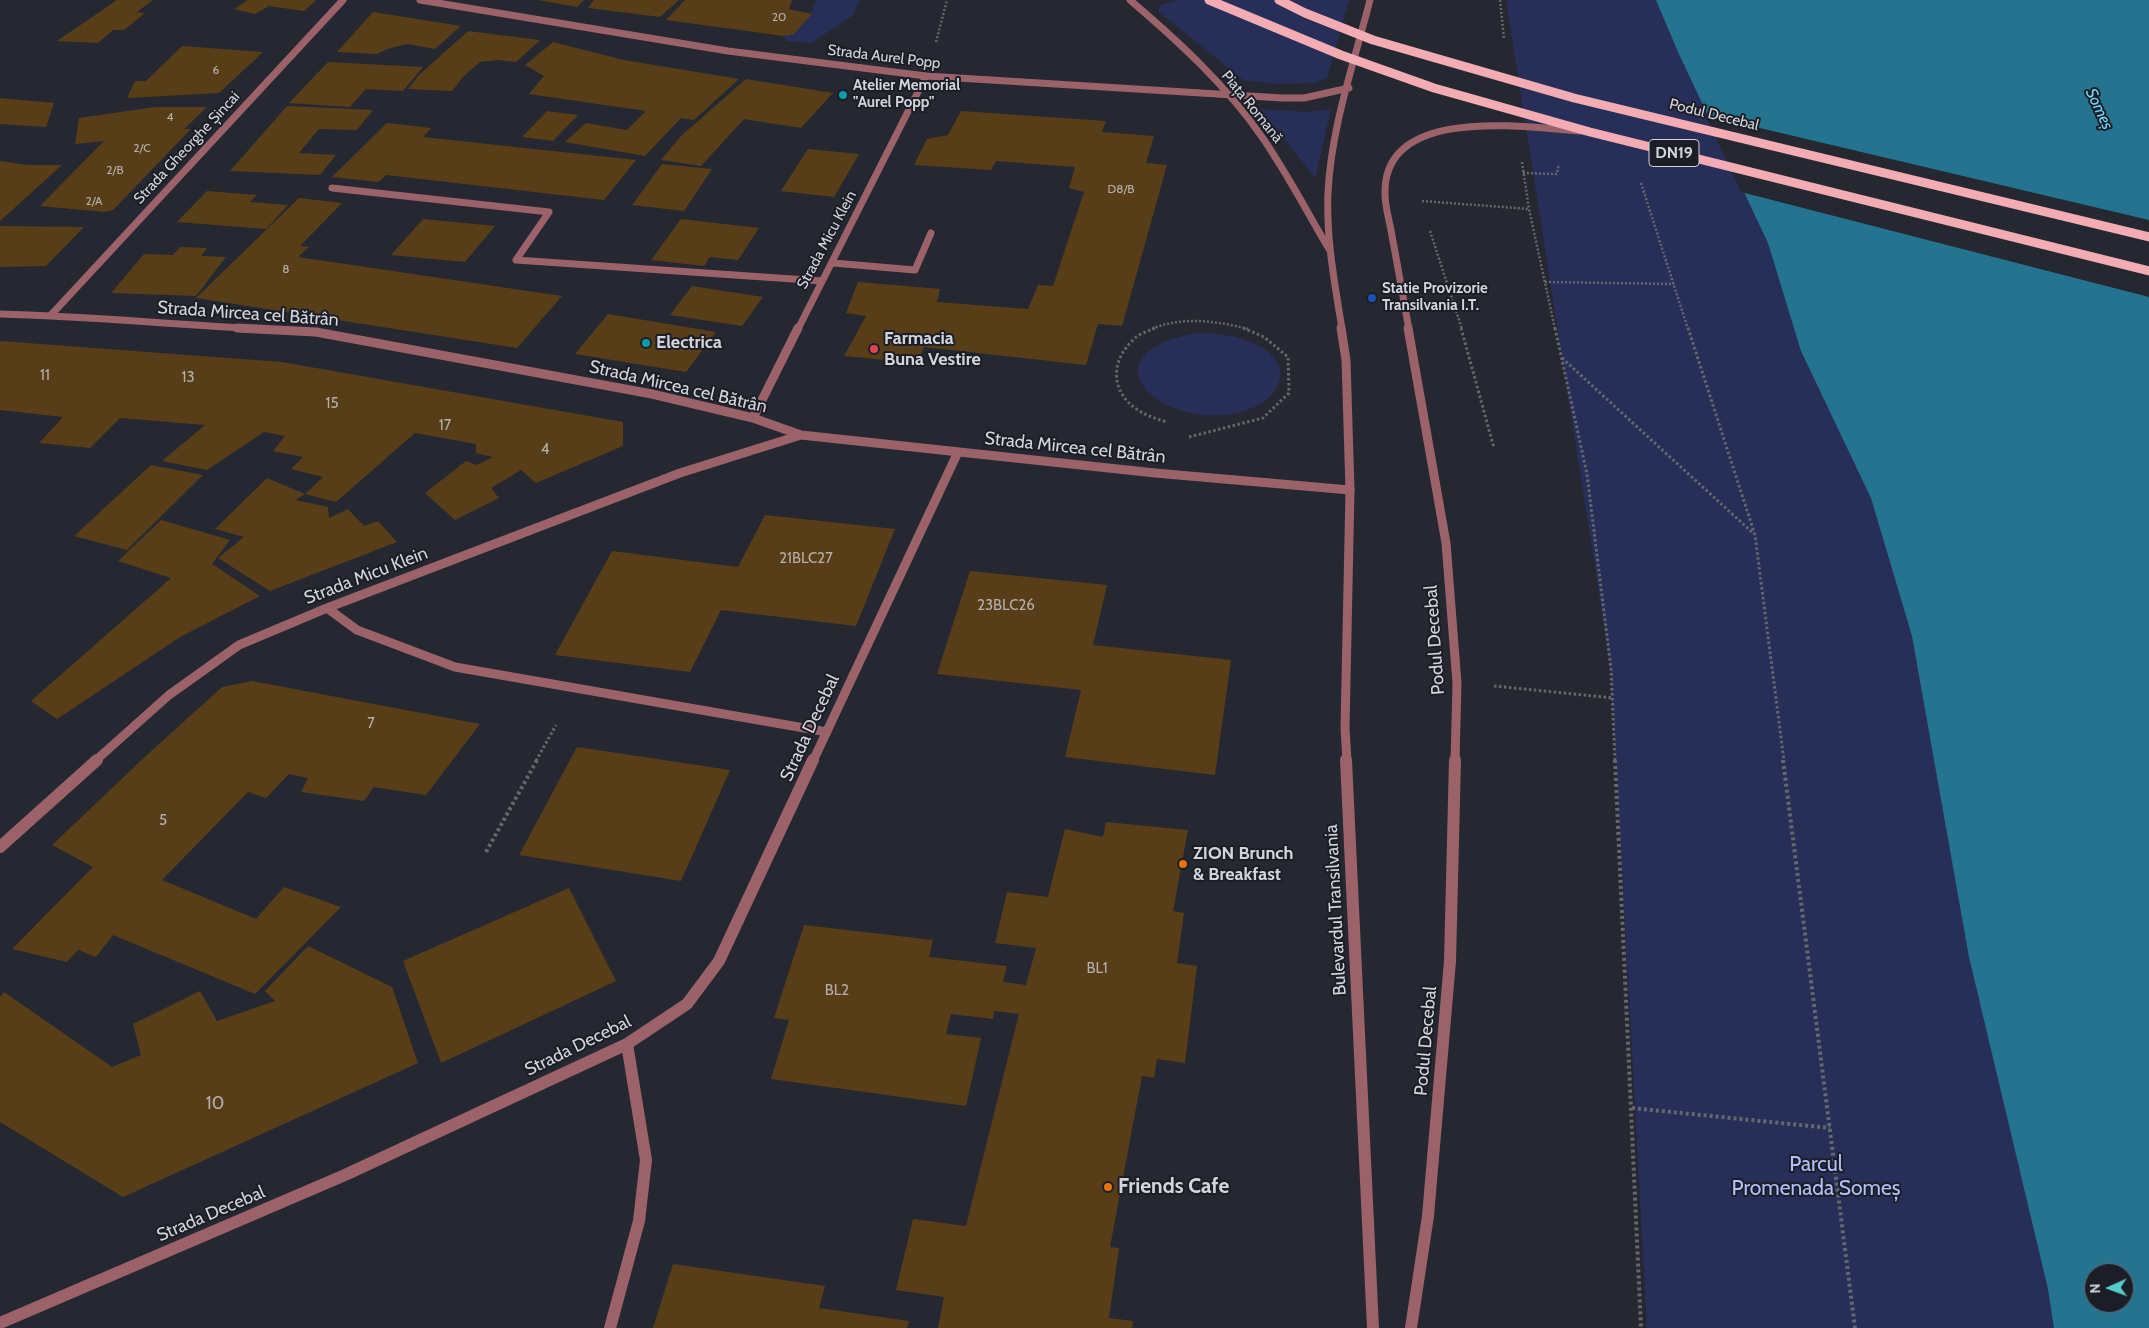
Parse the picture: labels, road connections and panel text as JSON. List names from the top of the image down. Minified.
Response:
{"streets":{"main road":["Podul Decebal","DN19"],"street":["Strada Aurel Popp","Piața Romană","Strada Gheorghe Șincai","Strada Micu Klein","Strada Mircea cel Bătrân","Strada Decebal","Bulevardul Transilvania"]},"crossings":[["Strada Aurel Popp","Piața Romană"],["Strada Aurel Popp","Strada Micu Klein"],["Piața Romană","Strada Mircea cel Bătrân"],["Piața Romană","Bulevardul Transilvania"],["Strada Gheorghe Șincai","Strada Mircea cel Bătrân"],["Strada Micu Klein","Strada Mircea cel Bătrân"],["Strada Mircea cel Bătrân","Strada Decebal"],["Strada Mircea cel Bătrân","Bulevardul Transilvania"]],"water":["Someș"],"parks":["Parcul Promenada Someș"],"places":["Atelier Memorial \"Aurel Popp\"","Statie Provizorie Transilvania I.T.","Electrica","Farmacia Buna Vestire","ZION Brunch & Breakfast","Friends Cafe"],"house_numbers":["20","6","4","2/C","2/B","D8/B","2/A","8","11","13","15","17","4","21BLC27","23BLC26","7","5","BL1","BL2","10"],"north":"left"}
